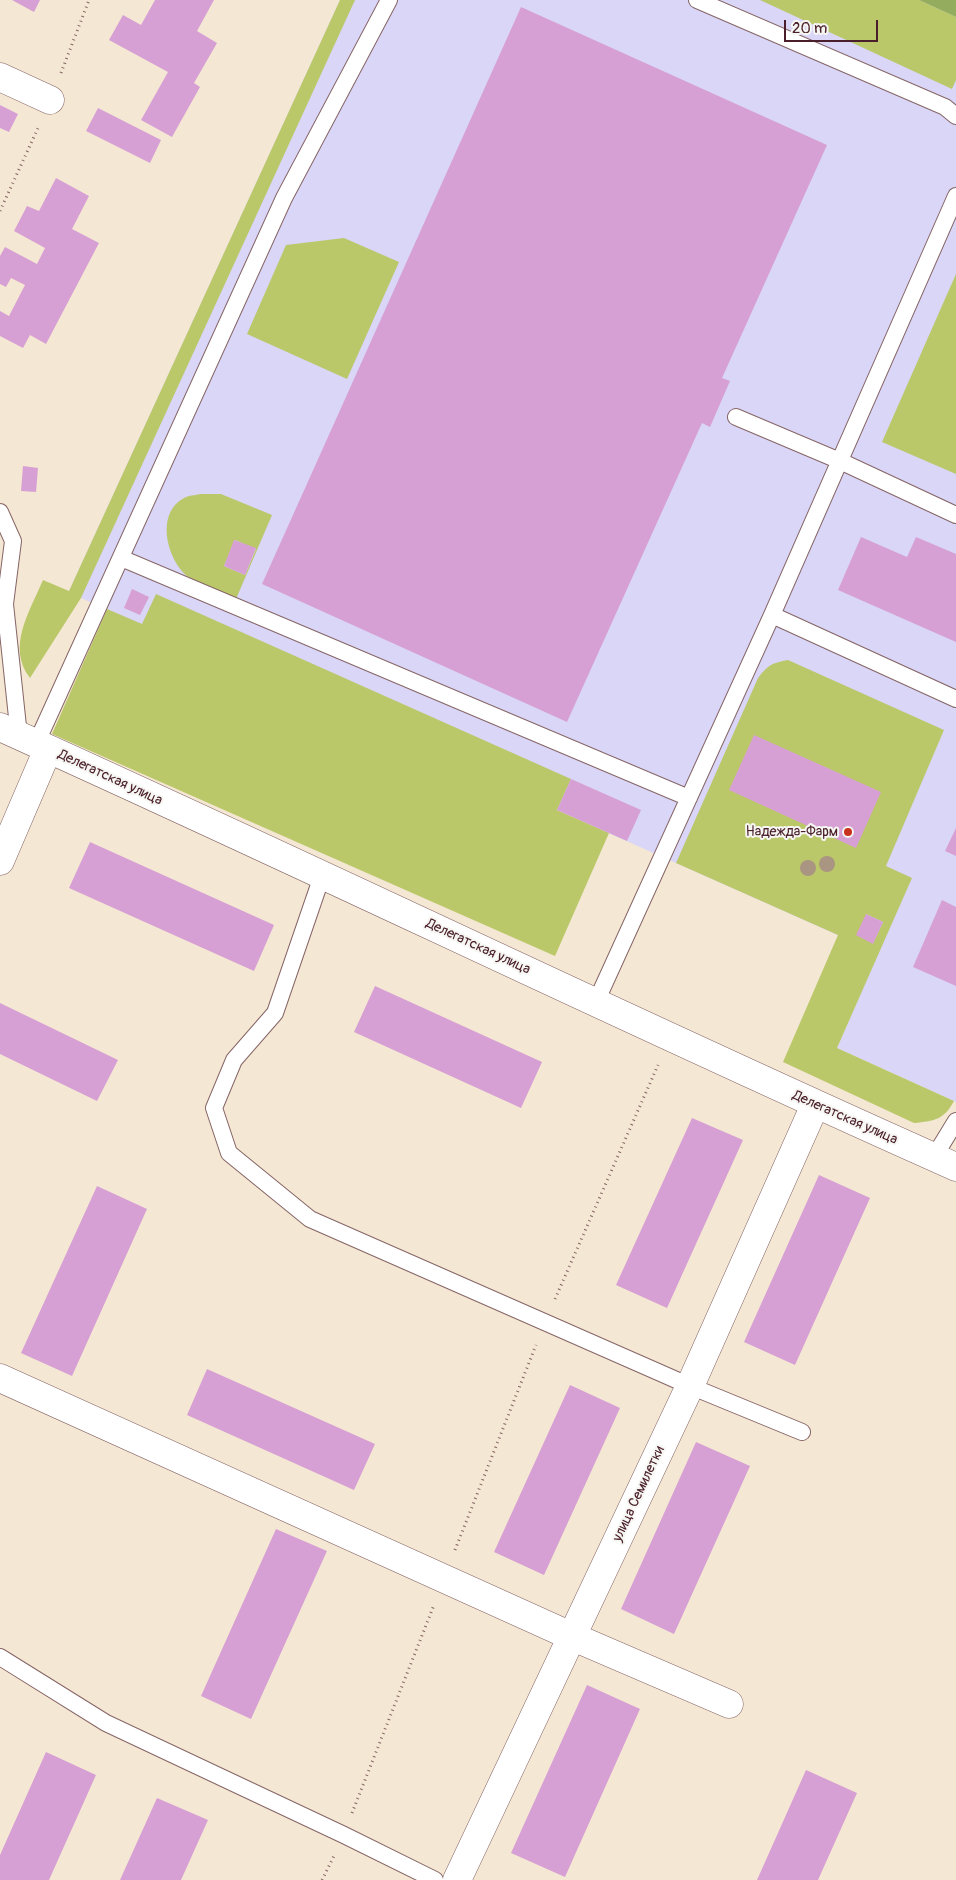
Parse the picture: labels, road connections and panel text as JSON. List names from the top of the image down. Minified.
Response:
{"streets":{"street":["Делегатская улица","улица Семилетки"]},"crossings":[["Делегатская улица","улица Семилетки"]],"places":["Надежда-Фарм"],"scale_bar":"20 m"}
